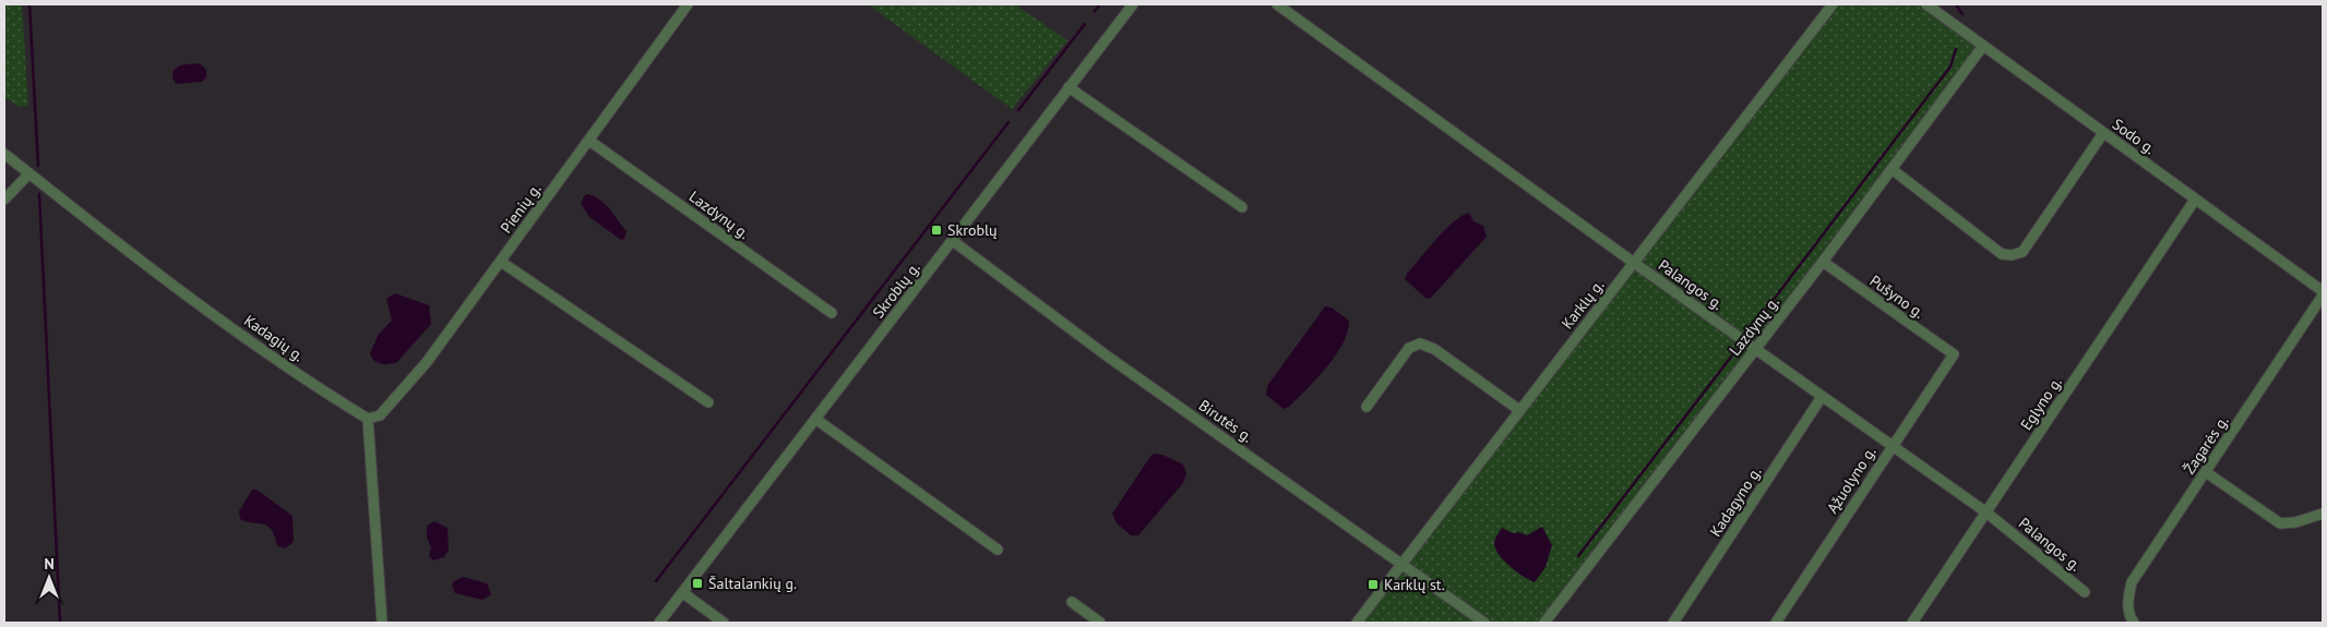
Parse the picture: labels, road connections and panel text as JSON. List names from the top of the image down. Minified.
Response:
{"streets":{"street":["Sodo g.","Pienių g.","Lazdynų g.","Palangos g.","Skroblų g.","Pušyno g.","Karklų g.","Kadagių g.","Eglyno g.","Birutės g.","Žagarės g.","Ąžuolyno g.","Kadagyno g."]},"crossings":[["Sodo g.","Lazdynų g."],["Sodo g.","Eglyno g."],["Pienių g.","Lazdynų g."],["Pienių g.","Kadagių g."],["Lazdynų g.","Palangos g."],["Lazdynų g.","Pušyno g."],["Palangos g.","Karklų g."],["Palangos g.","Eglyno g."],["Palangos g.","Ąžuolyno g."],["Palangos g.","Kadagyno g."],["Skroblų g.","Birutės g."],["Pušyno g.","Ąžuolyno g."],["Karklų g.","Birutės g."]],"places":{"transit":["Skroblų","Šaltalankių g.","Karklų st."]},"north":"top"}
